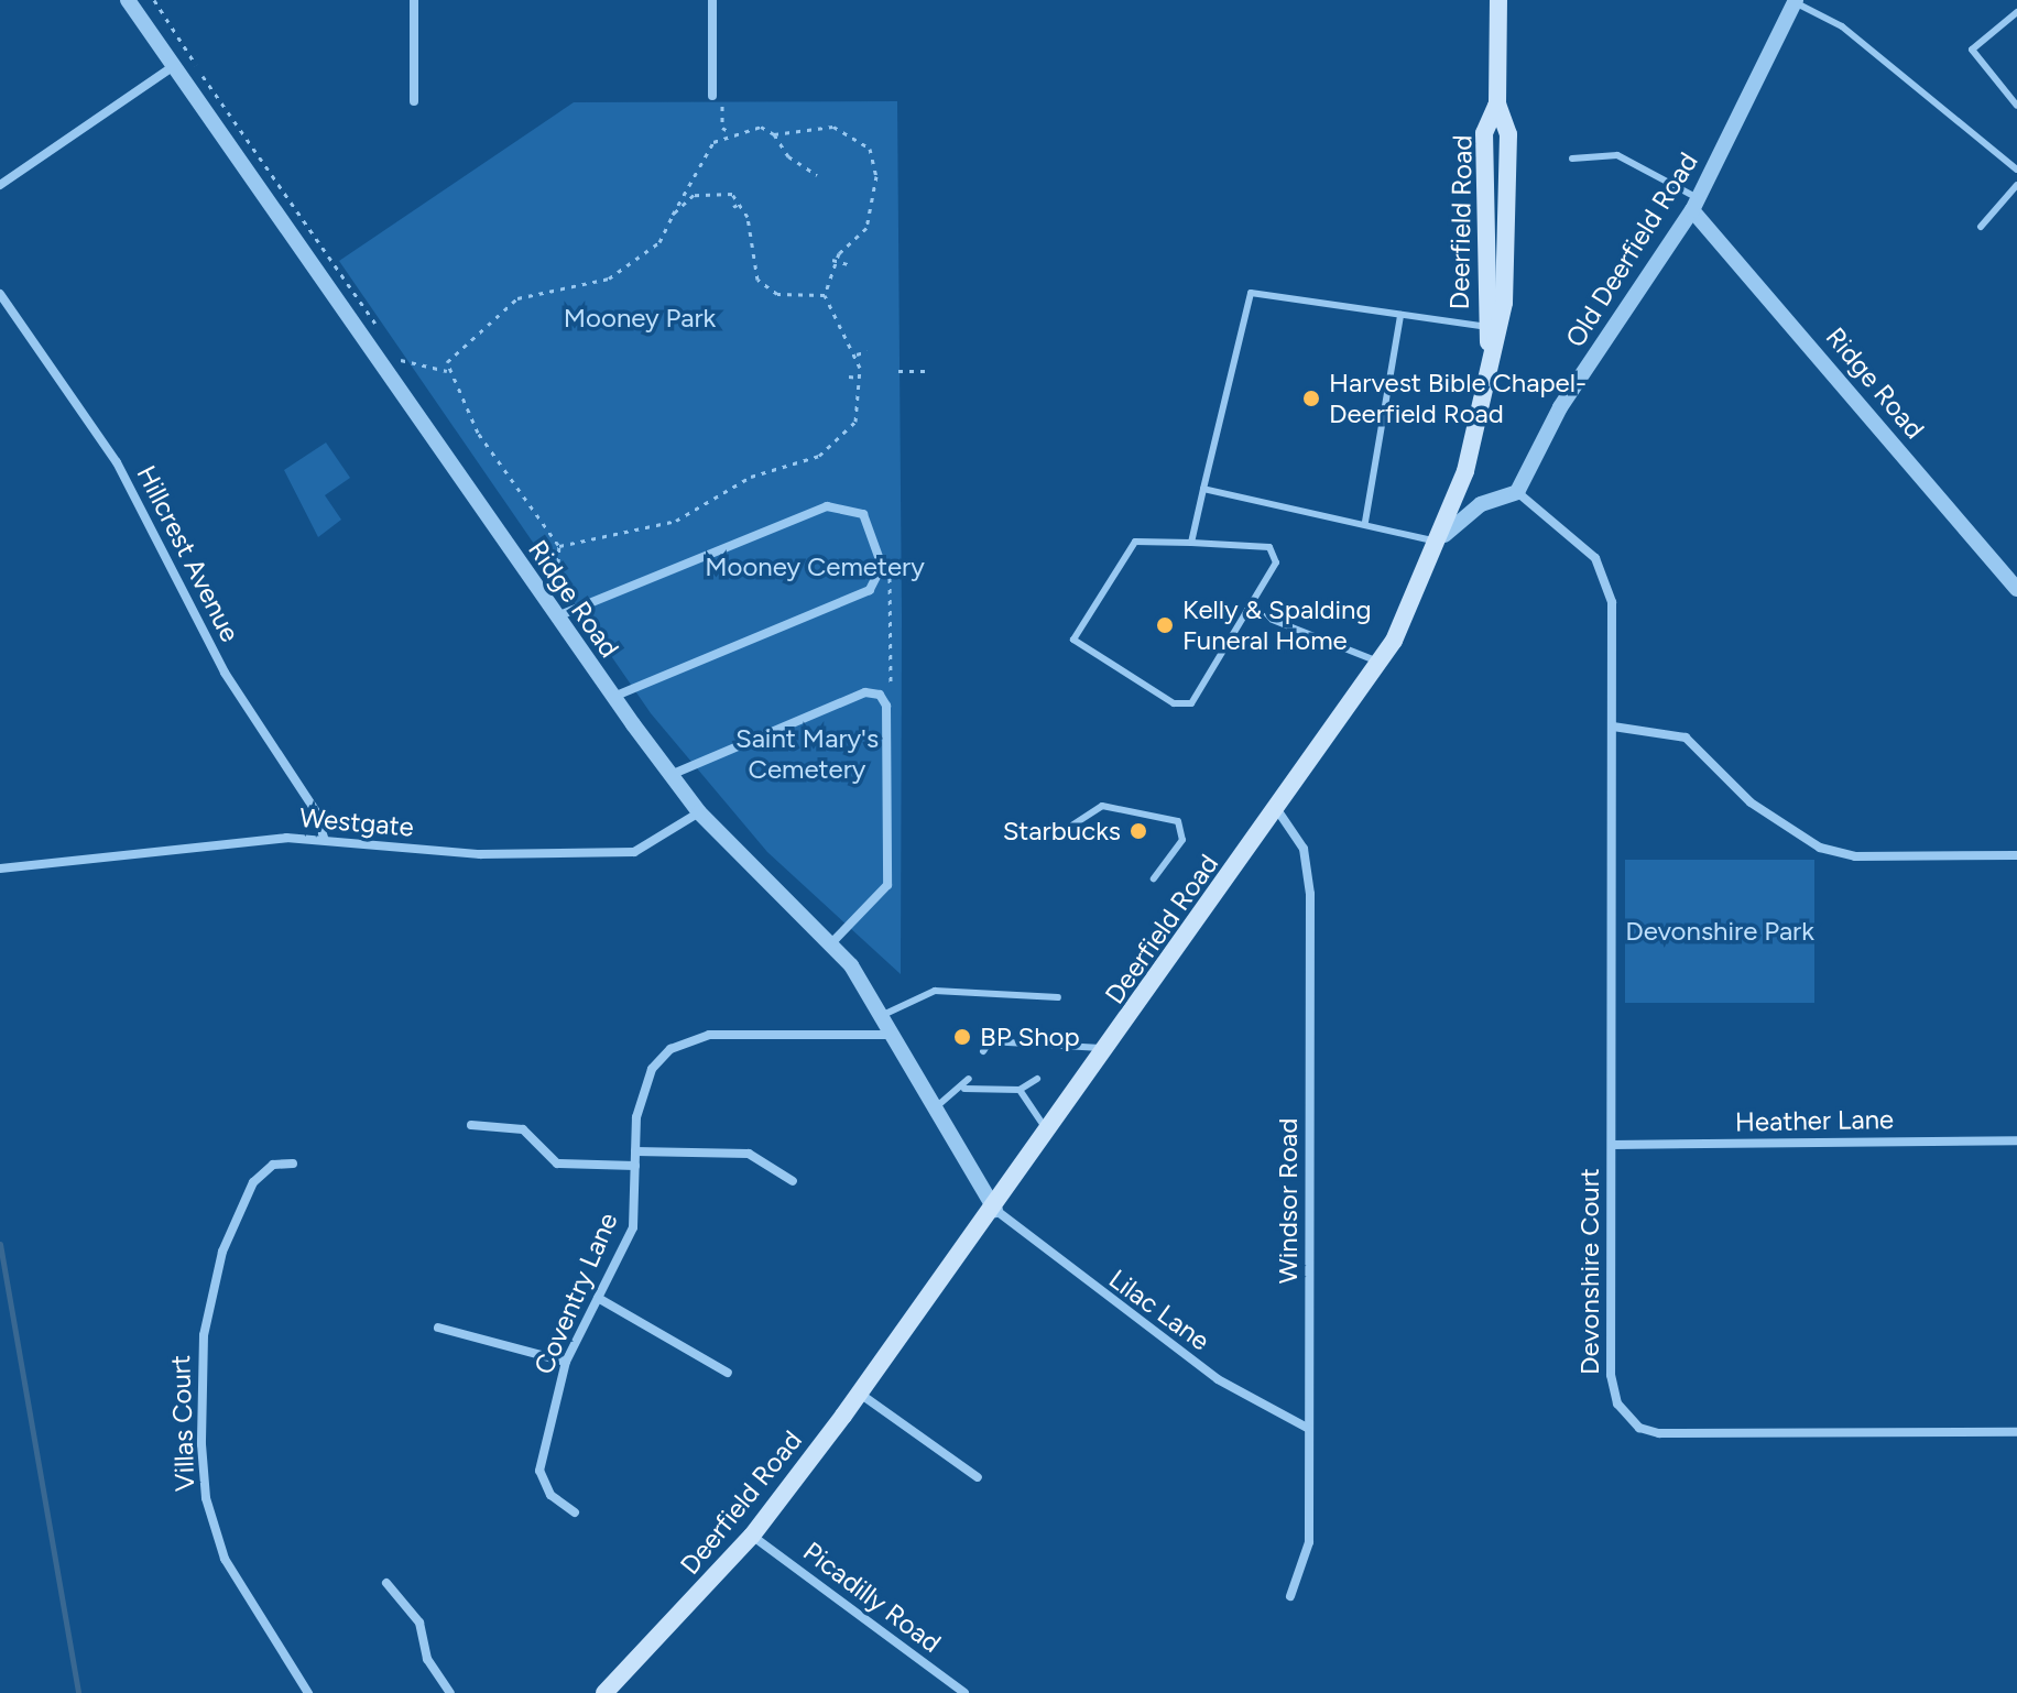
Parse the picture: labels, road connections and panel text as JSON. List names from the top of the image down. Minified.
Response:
{"streets":{"main road":["Deerfield Road"],"street":["Old Deerfield Road","Ridge Road","Hillcrest Avenue","Westgate","Heather Lane","Windsor Road","Devonshire Court","Coventry Lane","Lilac Lane","Villas Court","Picadilly Road"]},"crossings":[["Deerfield Road","Ridge Road"],["Deerfield Road","Windsor Road"],["Deerfield Road","Lilac Lane"],["Deerfield Road","Picadilly Road"],["Old Deerfield Road","Ridge Road"],["Old Deerfield Road","Devonshire Court"],["Ridge Road","Westgate"],["Ridge Road","Coventry Lane"],["Ridge Road","Lilac Lane"],["Hillcrest Avenue","Westgate"],["Heather Lane","Devonshire Court"],["Windsor Road","Lilac Lane"]],"parks":["Mooney Park","Mooney Cemetery","Saint Mary's Cemetery","Devonshire Park"],"places":["Harvest Bible Chapel- Deerfield Road","Kelly & Spalding Funeral Home","Starbucks","BP Shop"]}
